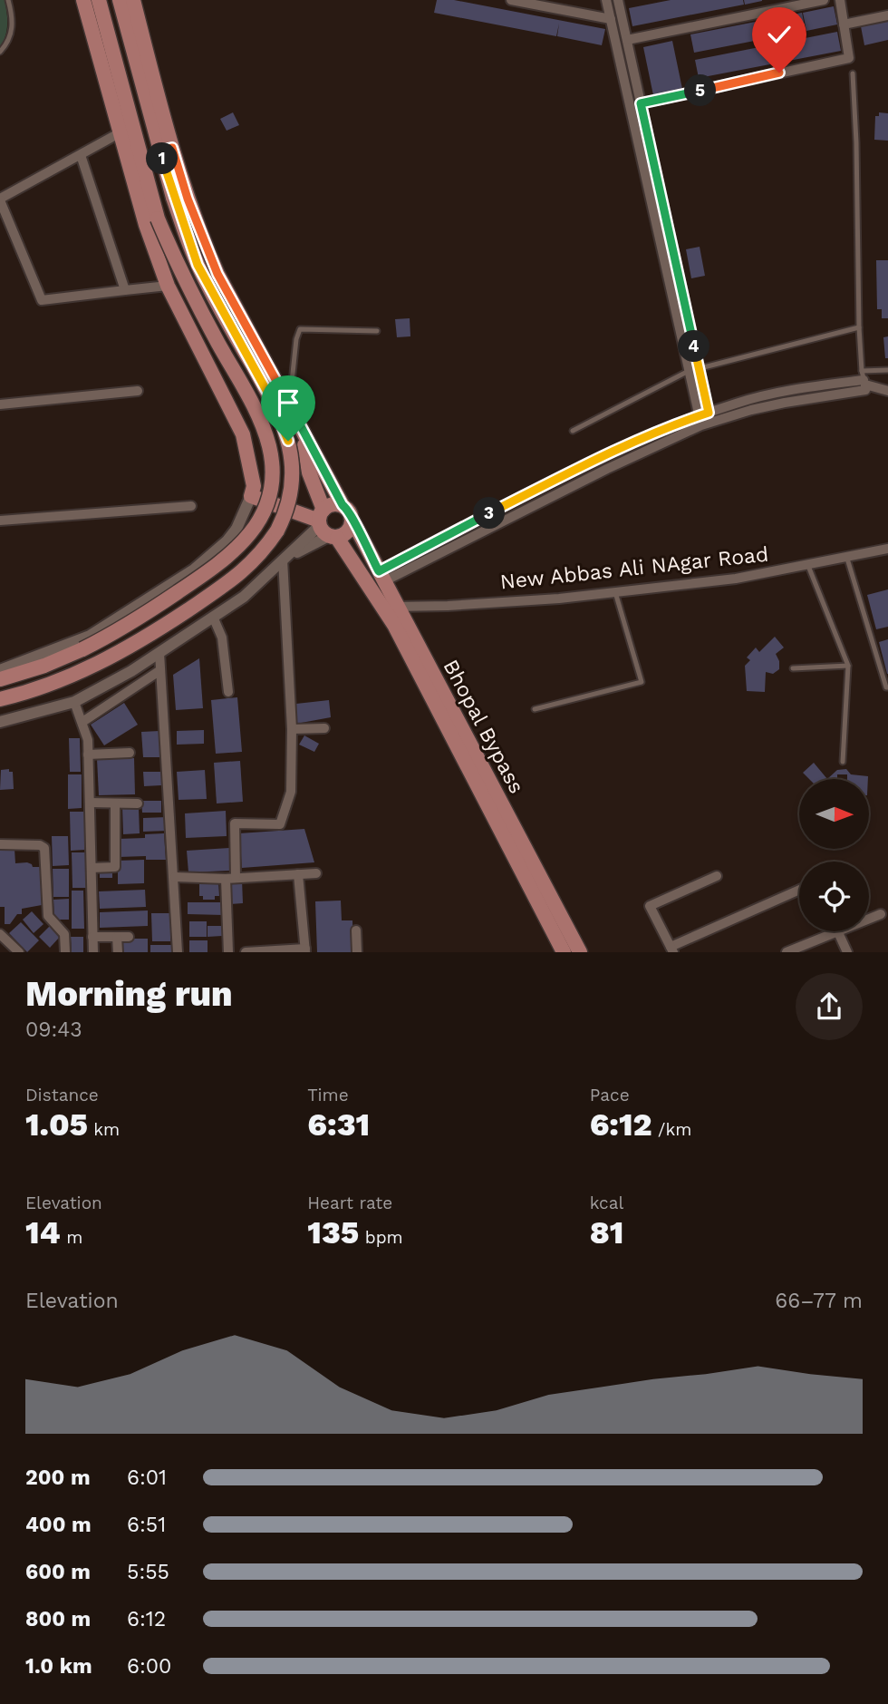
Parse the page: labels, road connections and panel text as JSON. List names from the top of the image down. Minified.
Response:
{"streets":{"main road":["Bhopal Bypass"],"street":["New Abbas Ali NAgar Road"]},"crossings":[["New Abbas Ali NAgar Road","Bhopal Bypass"]],"north":"right","page":{"pins":["5","1","4","3"],"heading":["Morning run","09:43"],"stats":[["Distance","1.05 km"],["Time","6:31"],["Pace","6:12 /km"],["Elevation","14 m"],["Heart rate","135 bpm"],["kcal","81"]],"chart":["Elevation","66–77 m"],"list":[{"name":"200 m","note":"6:01"},{"name":"400 m","note":"6:51"},{"name":"600 m","note":"5:55"},{"name":"800 m","note":"6:12"},{"name":"1.0 km","note":"6:00"}]}}
